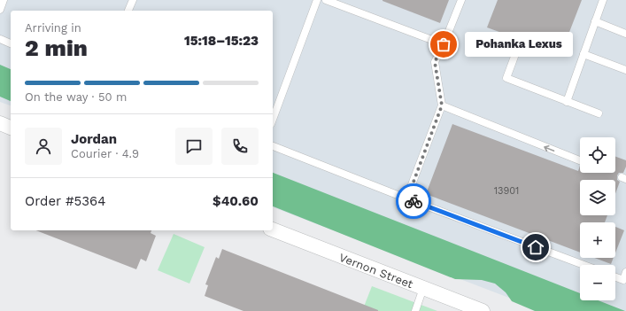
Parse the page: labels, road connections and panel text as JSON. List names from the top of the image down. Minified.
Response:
{"streets":{"street":["Vernon Street"]},"places":["Pohanka Lexus"],"house_numbers":["13901"],"page":{"heading":["2 min","Arriving in","15:18–15:23"],"panel":["Jordan","Courier · 4.9","Order #5364","$40.60"],"bubble":"Pohanka Lexus","bar":"On the way · 50 m","map_buttons":["+","−"]}}
